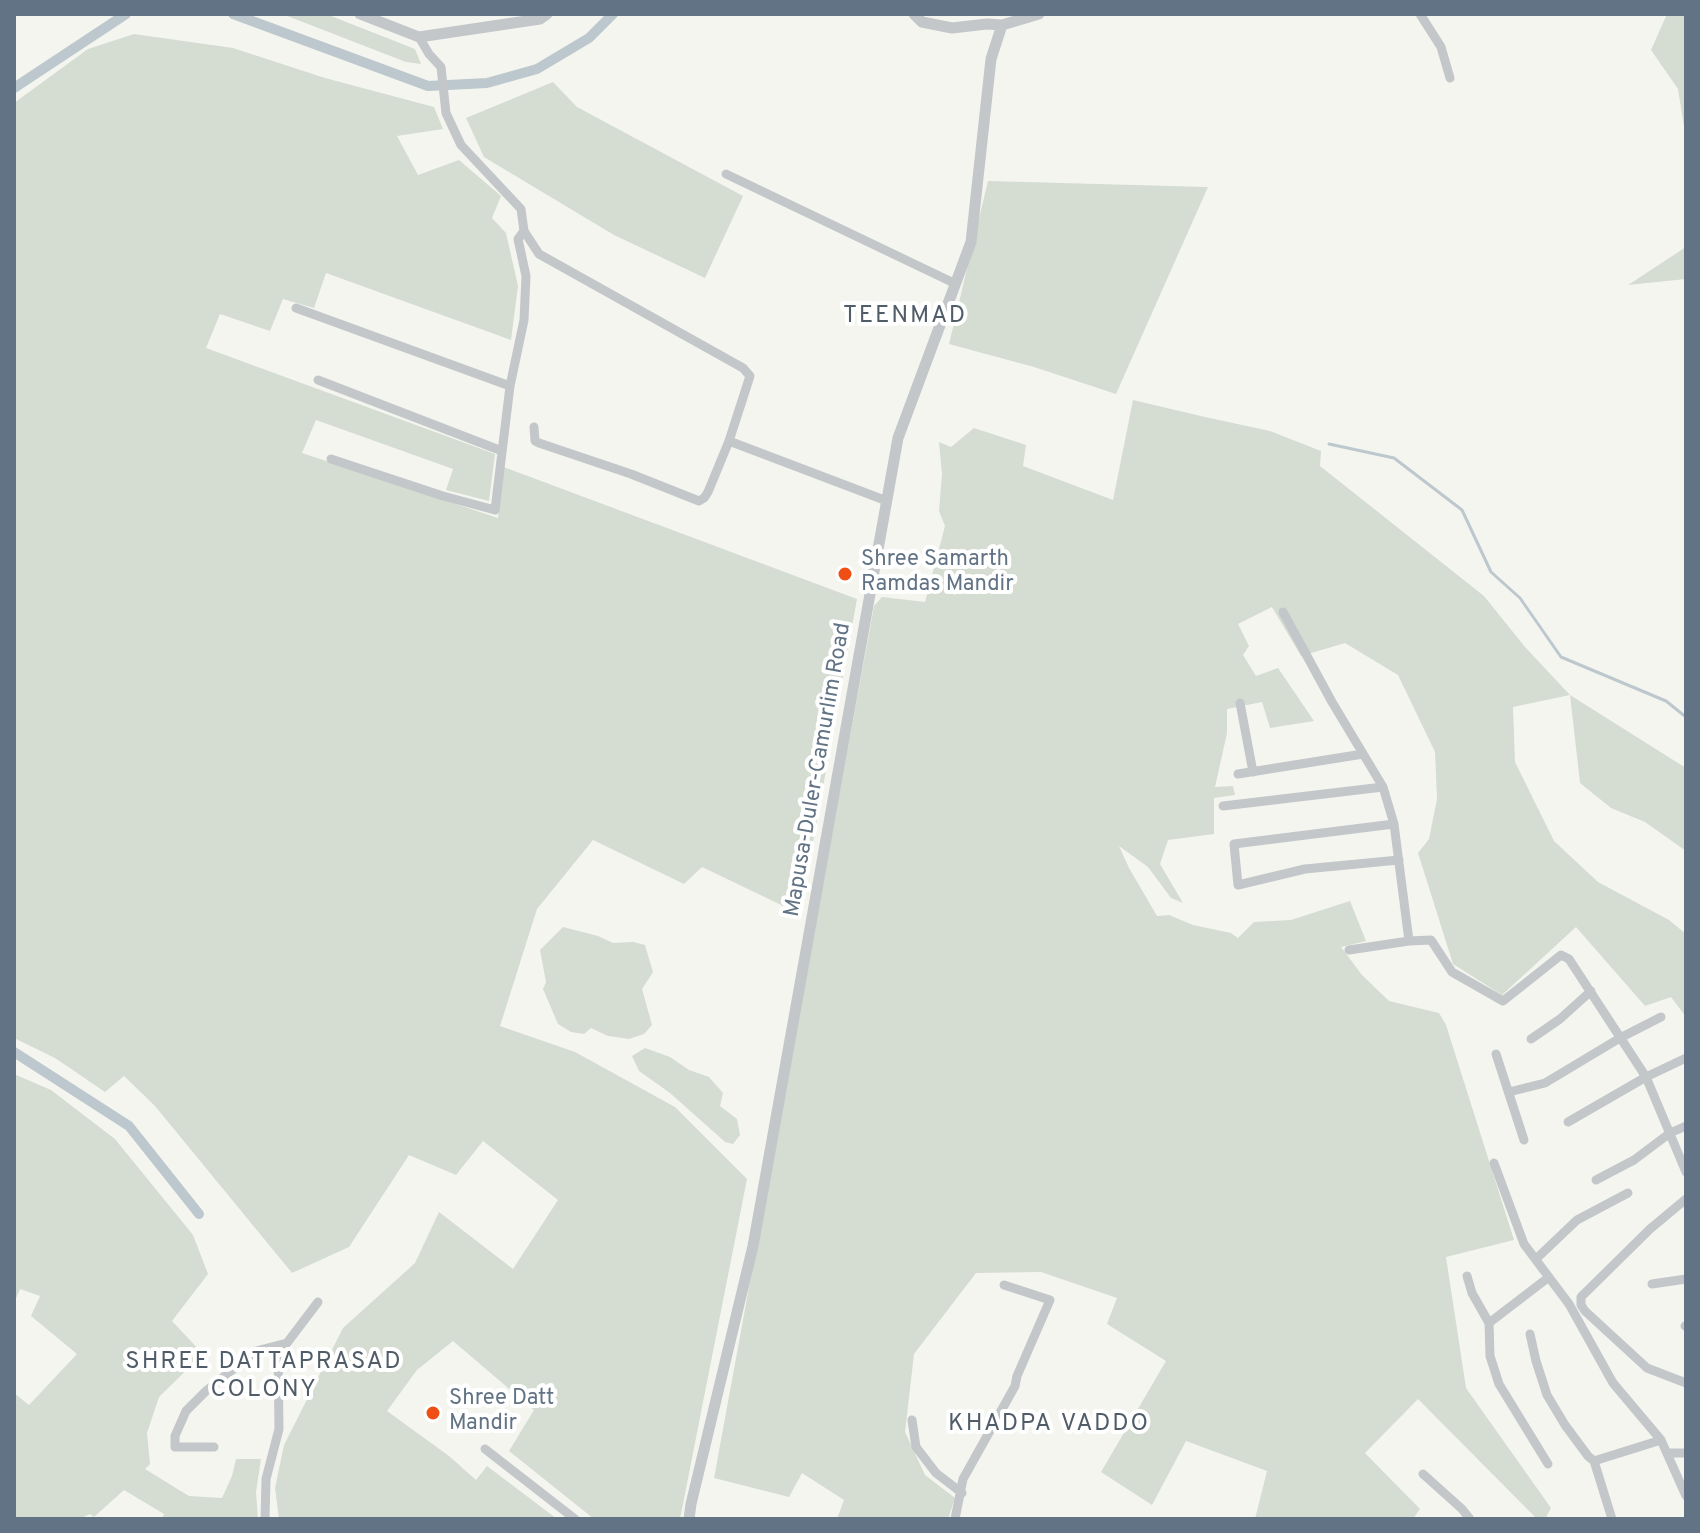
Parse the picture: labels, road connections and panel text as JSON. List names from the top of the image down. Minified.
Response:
{"streets":{"street":["Mapusa-Duler-Camurlim Road"]},"districts":["TEENMAD","SHREE DATTAPRASAD COLONY","KHADPA VADDO"],"places":["Shree Samarth Ramdas Mandir","Shree Datt Mandir"]}
